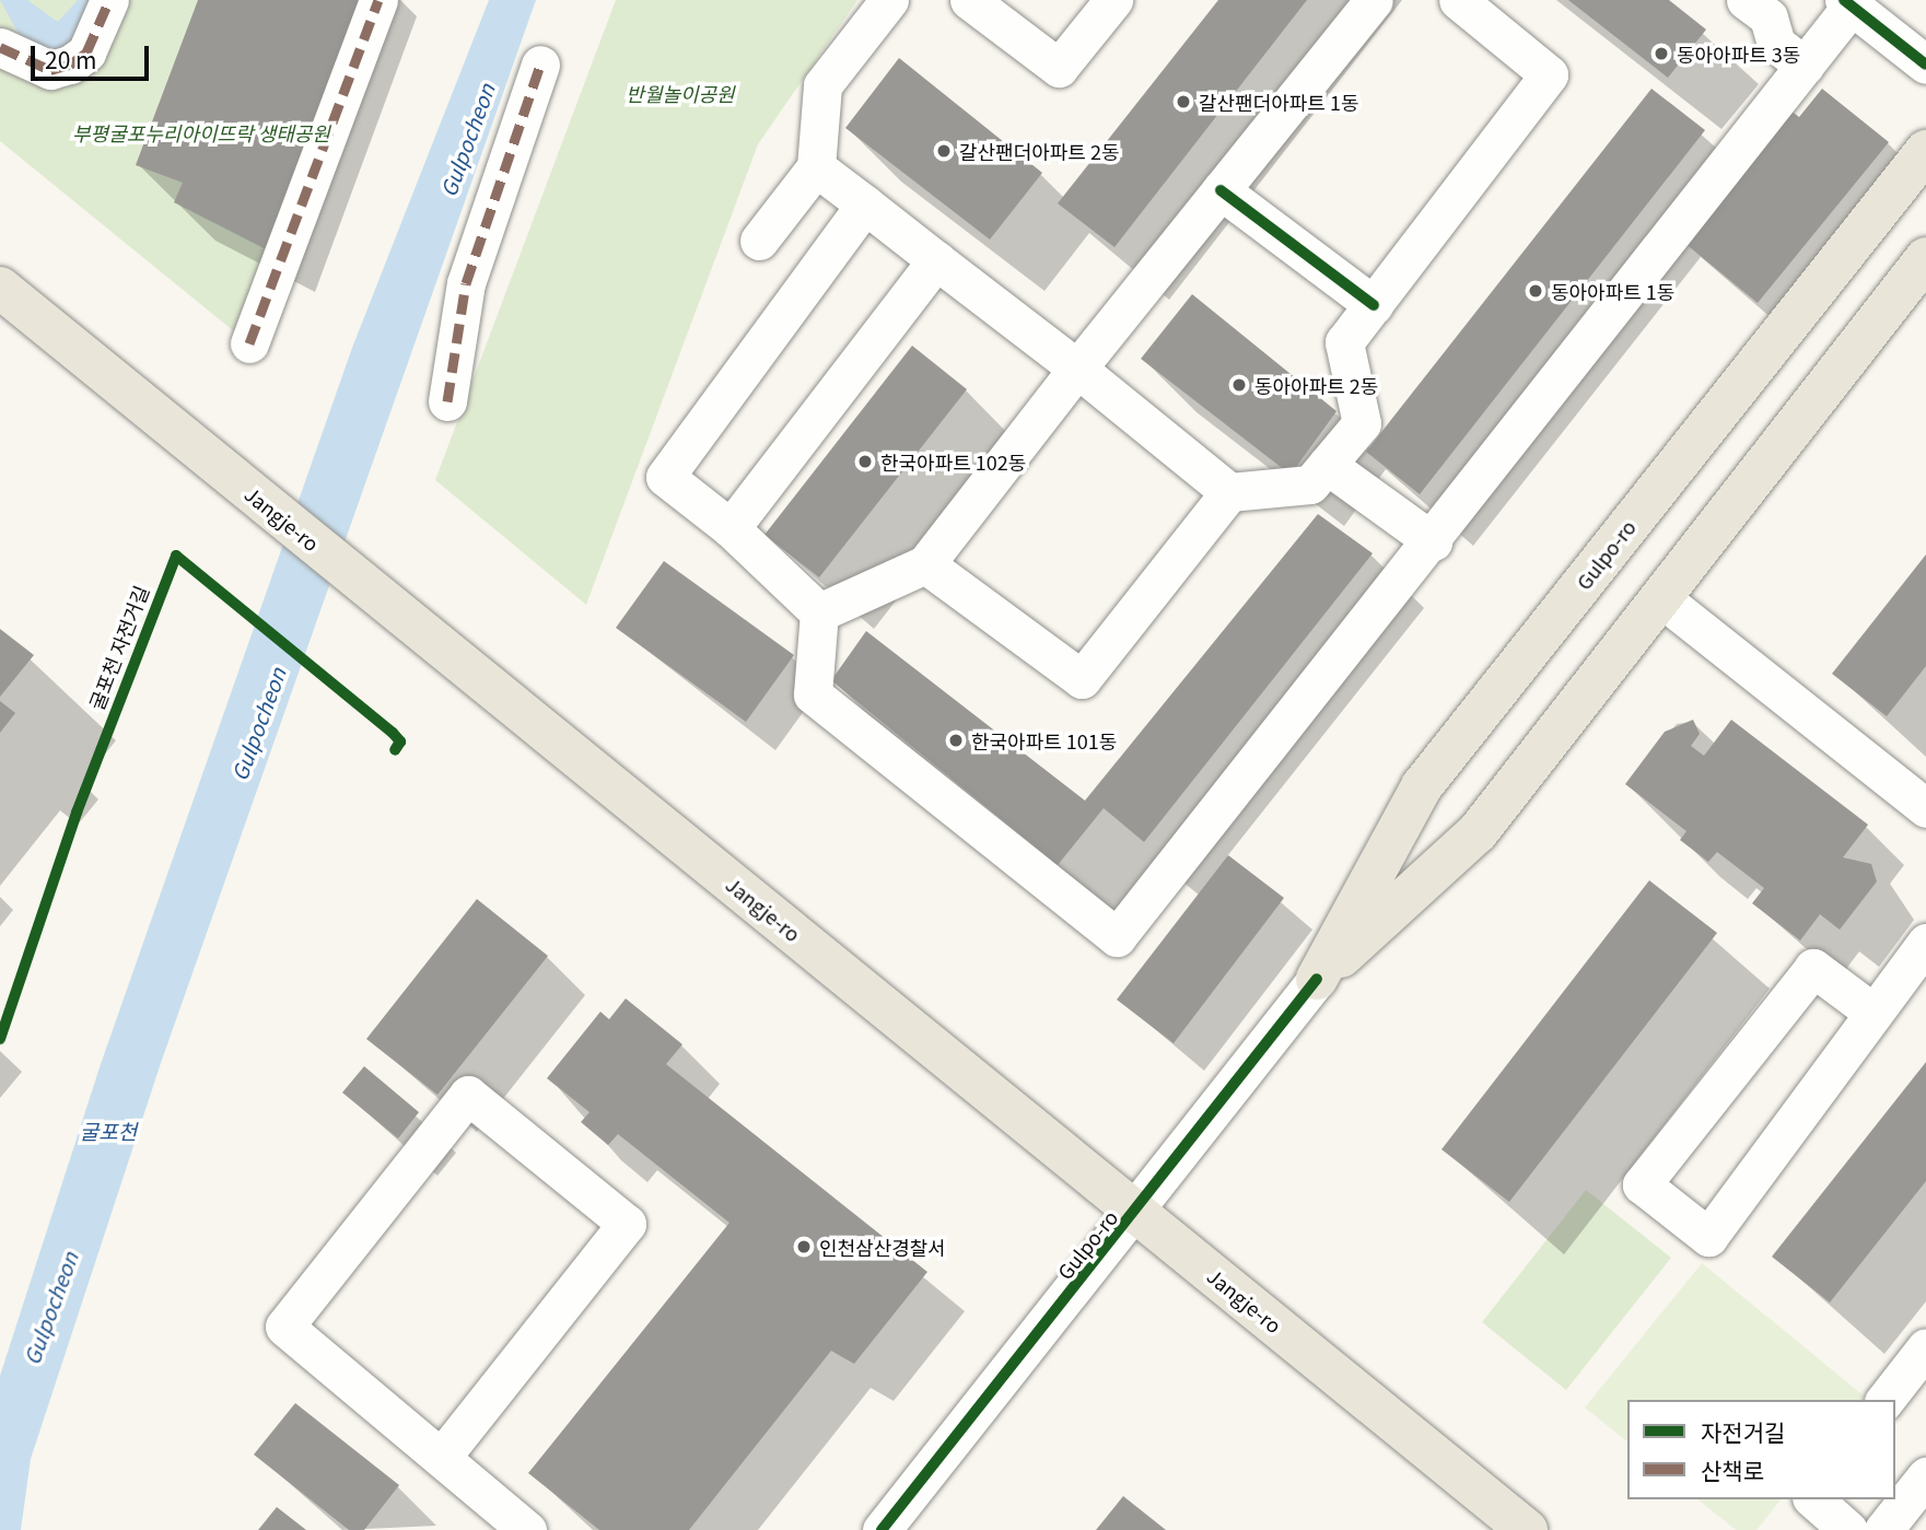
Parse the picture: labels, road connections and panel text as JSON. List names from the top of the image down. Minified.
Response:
{"streets":{"main road":["Jangje-ro","Gulpo-ro"],"cycle path":["굴포천 자전거길"]},"crossings":[["Jangje-ro","Gulpo-ro"]],"water":["Gulpocheon","굴포천"],"parks":["반월놀이공원","부평굴포누리아이뜨락 생태공원"],"places":["동아아파트 3동","갈산팬더아파트 1동","갈산팬더아파트 2동","동아아파트 1동","동아아파트 2동","한국아파트 102동","한국아파트 101동","인천삼산경찰서"],"legend":["자전거길","산책로"],"scale_bar":"20 m"}
